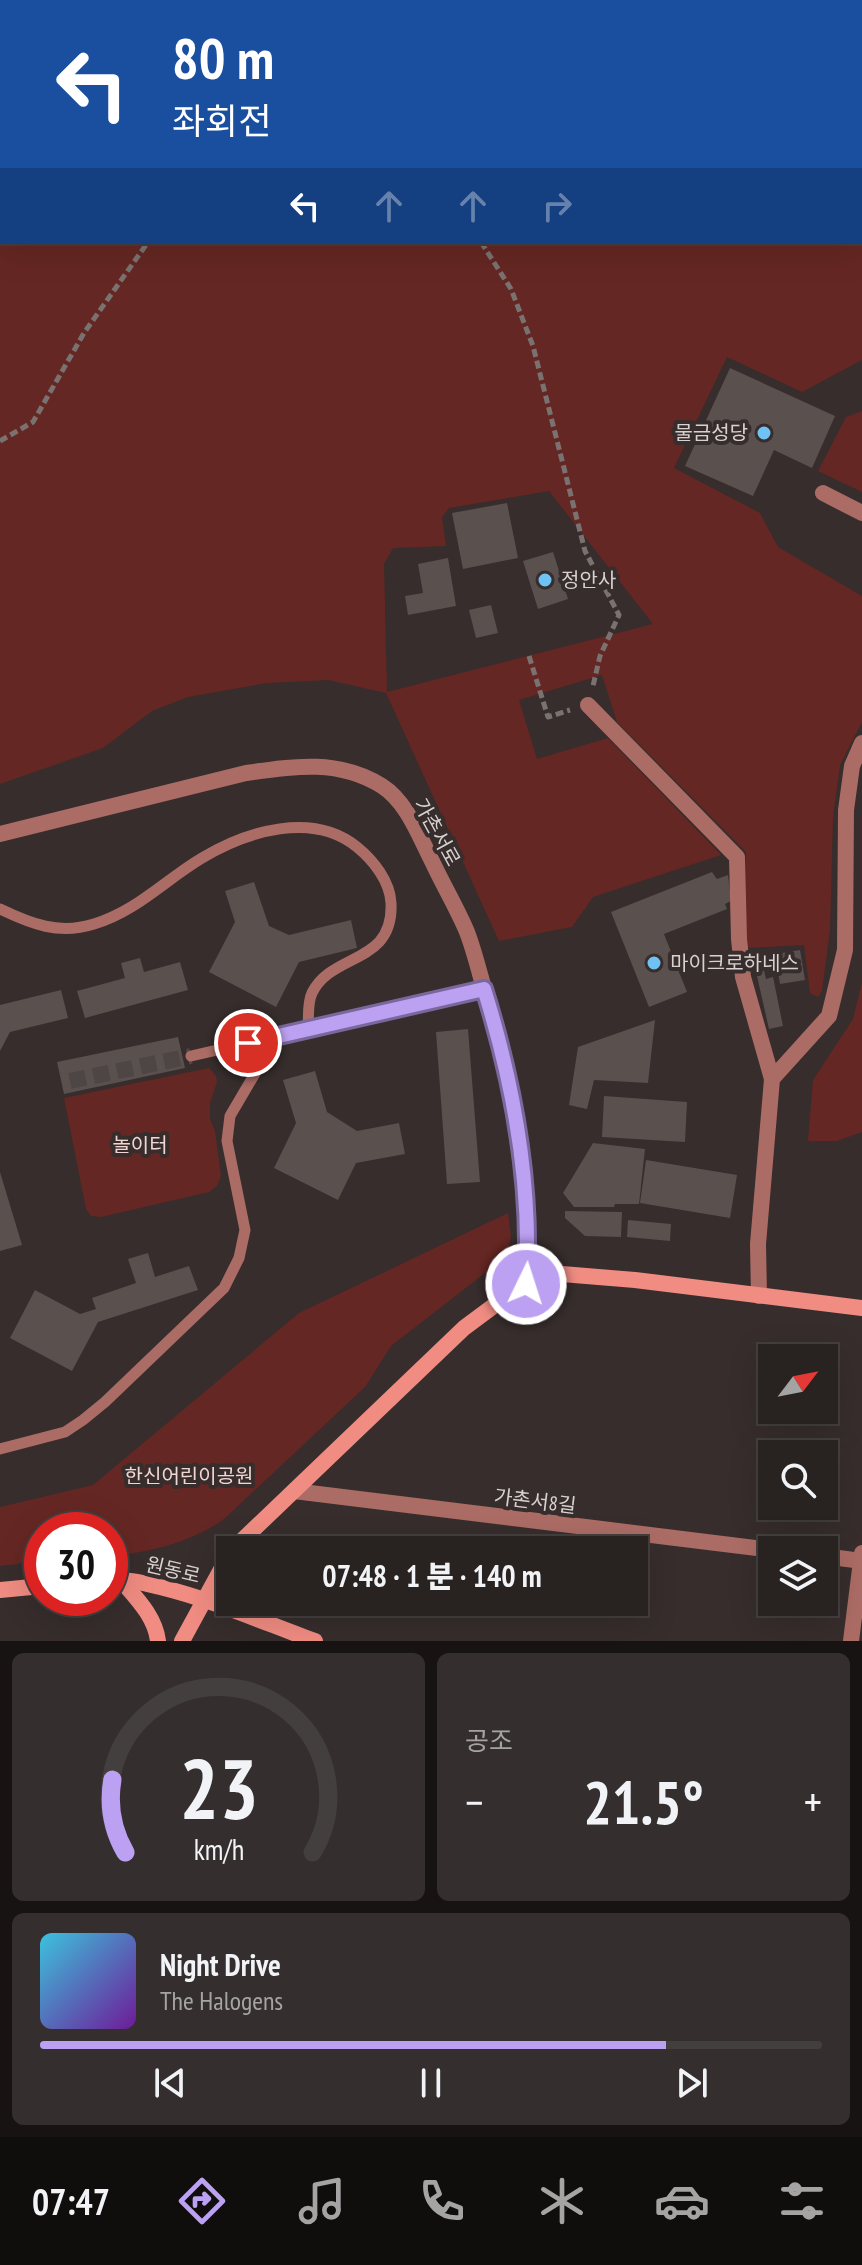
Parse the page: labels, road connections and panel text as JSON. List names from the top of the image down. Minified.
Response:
{"streets":{"street":["가촌서로","가촌서8길","원동로"]},"parks":["놀이터","한신어린이공원"],"places":["물금성당","정안사","마이크로하네스"],"north":"top right","page":{"turn":["80 m","좌회전"],"limit":"30","trip":"07:48 · 1 분 · 140 m","tile":"공조","heat":["−","21.5°","+"],"song":["Night Drive","The Halogens"],"tabs":"07:47","gauge":["23","km/h"]}}
